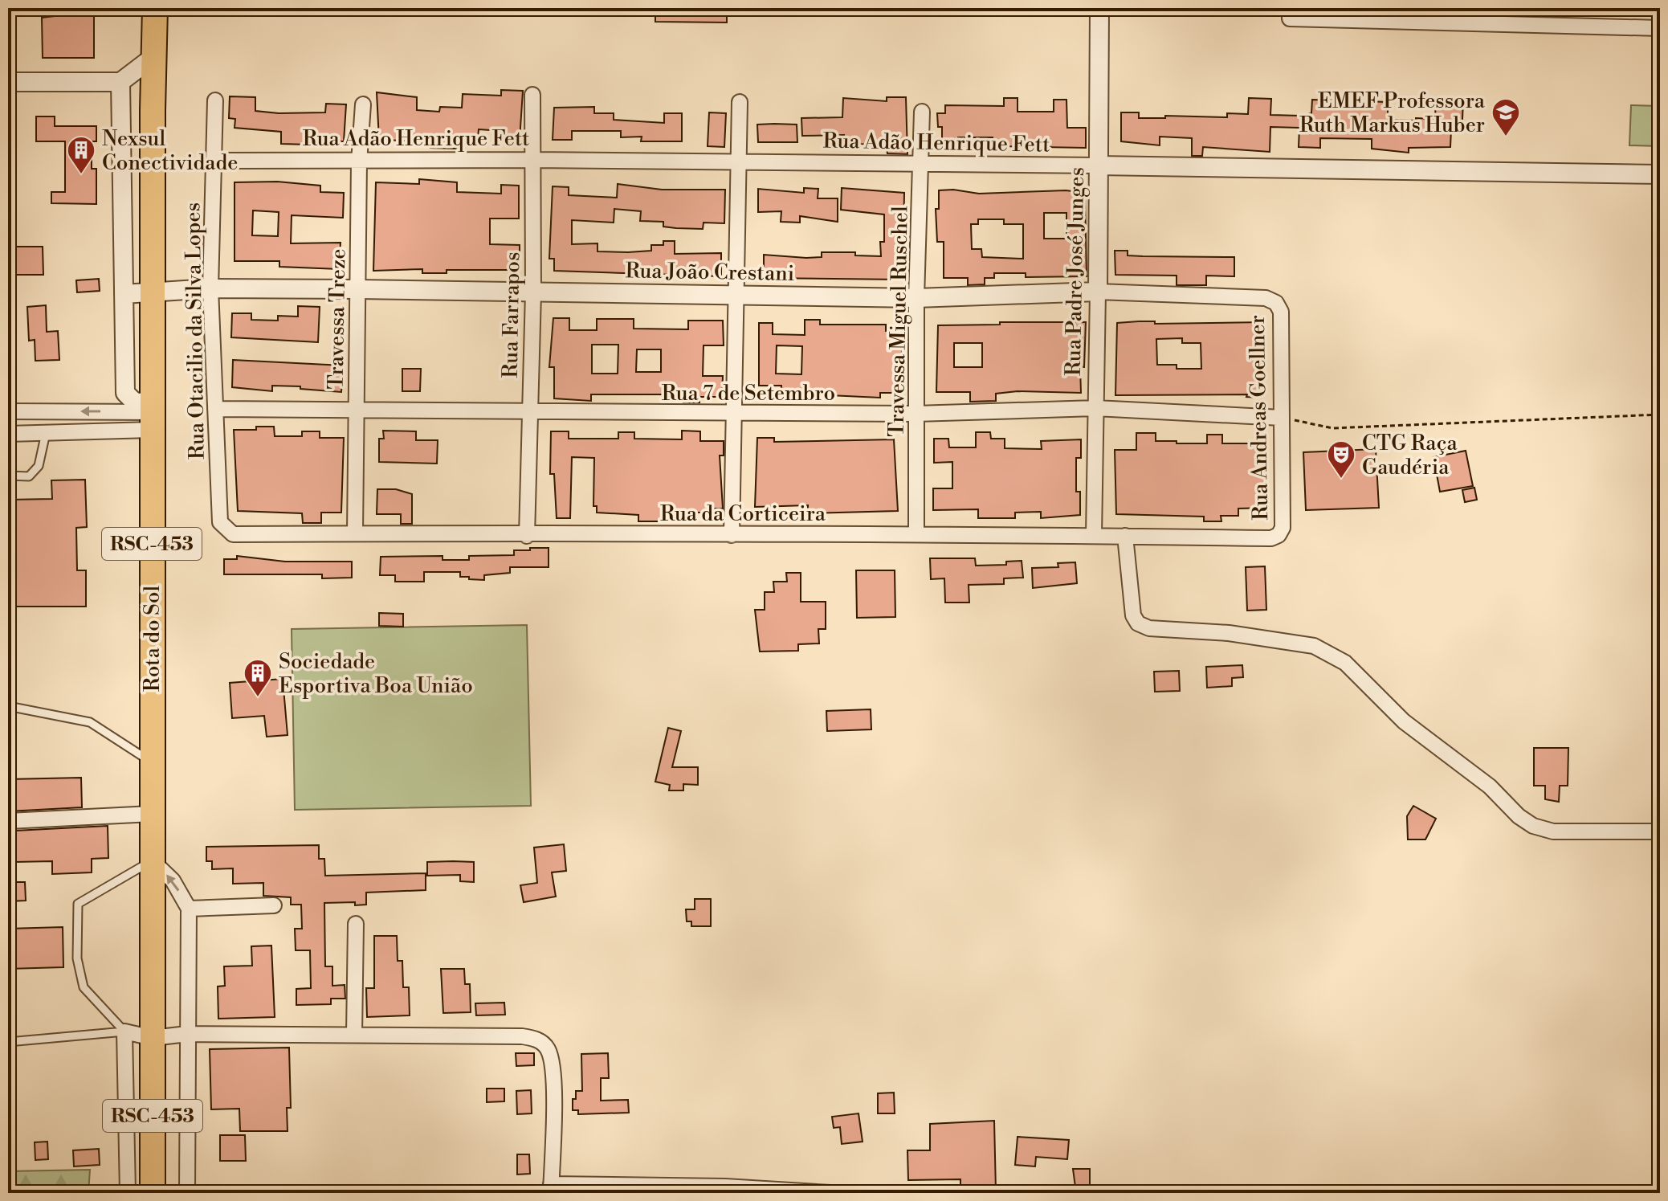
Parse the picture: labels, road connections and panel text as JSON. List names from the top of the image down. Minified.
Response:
{"streets":{"highway":["RSC-453","Rota do Sol"],"street":["Rua Adão Henrique Fett","Rua João Crestani","Rua Padre José Junges","Rua Farrapos","Travessa Treze","Travessa Miguel Ruschel","Rua Otacilio da Silva Lopes","Rua 7 de Setembro","Rua Andreas Goellner","Rua da Corticeira"]},"crossings":[["Rua Adão Henrique Fett","Rua Padre José Junges"],["Rua Adão Henrique Fett","Rua Farrapos"],["Rua Adão Henrique Fett","Travessa Treze"],["Rua Adão Henrique Fett","Travessa Miguel Ruschel"],["Rua Adão Henrique Fett","Rua Otacilio da Silva Lopes"],["Rua João Crestani","Rua Padre José Junges"],["Rua João Crestani","Rua Farrapos"],["Rua João Crestani","Travessa Treze"],["Rua João Crestani","Travessa Miguel Ruschel"],["Rua João Crestani","Rua Otacilio da Silva Lopes"],["Rua João Crestani","Rua Andreas Goellner"],["Rua João Crestani","Rota do Sol"],["Rua Padre José Junges","Rua 7 de Setembro"],["Rua Padre José Junges","Rua da Corticeira"],["Rua Farrapos","Rua 7 de Setembro"],["Rua Farrapos","Rua da Corticeira"],["Travessa Treze","Rua 7 de Setembro"],["Travessa Treze","Rua da Corticeira"],["Travessa Miguel Ruschel","Rua 7 de Setembro"],["Travessa Miguel Ruschel","Rua da Corticeira"],["Rua Otacilio da Silva Lopes","Rua 7 de Setembro"],["Rua Otacilio da Silva Lopes","Rua da Corticeira"],["Rua 7 de Setembro","Rua Andreas Goellner"],["Rua Andreas Goellner","Rua da Corticeira"]],"places":{"school or university":["EMEF Professora Ruth Markus Huber"],"building":["Nexsul Conectividade","Sociedade Esportiva Boa União"],"theatre":["CTG Raça Gaudéria"]}}
